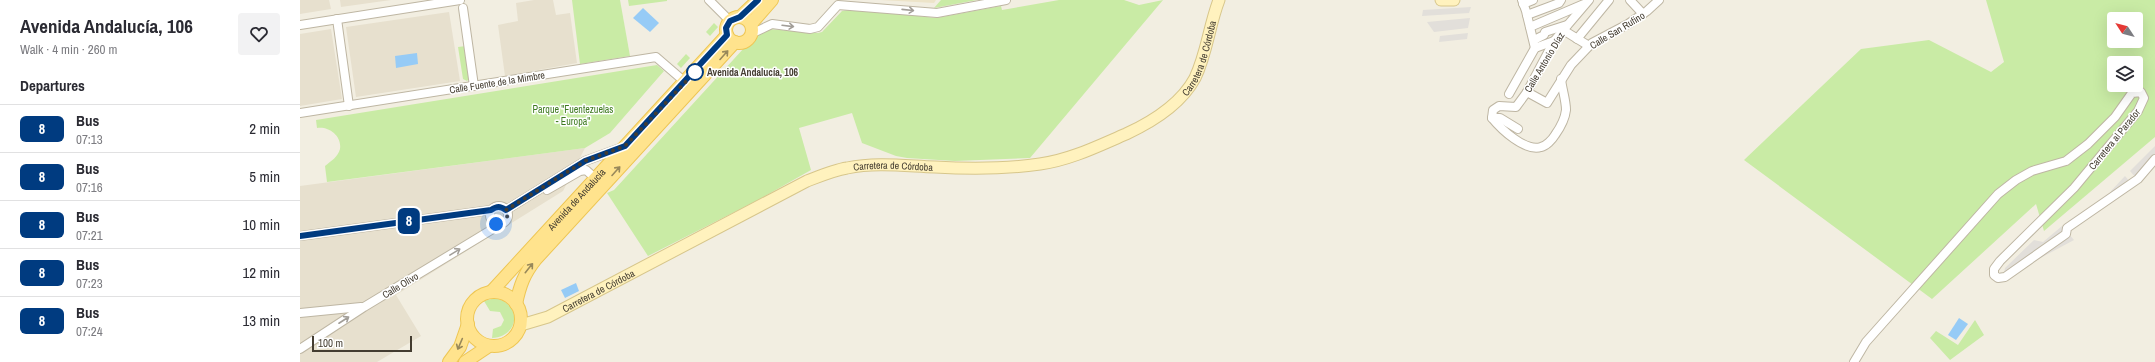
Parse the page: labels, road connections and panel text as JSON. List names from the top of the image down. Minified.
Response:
{"streets":{"main road":["Carretera de Córdoba","Avenida de Andalucía"],"street":["Calle San Rufino","Calle Antonio Díaz","Calle Fuente de la Mimbre","Carretera al Parador","Calle Olivo"]},"crossings":[["Calle San Rufino","Calle Antonio Díaz"],["Carretera de Córdoba","Avenida de Andalucía"],["Calle Fuente de la Mimbre","Avenida de Andalucía"]],"parks":["Parque \"Fuentezuelas - Europa\""],"places":["Avenida Andalucía, 106"],"lines":["bus line 8"],"scale_bar":"100 m","north":"top left","page":{"heading":[["Avenida Andalucía, 106","Walk · 4 min · 260 m"],"Departures"],"on_map":"8","list":[{"mark":"8","name":"Bus","note":"07:13","value":"2 min"},{"mark":"8","name":"Bus","note":"07:16","value":"5 min"},{"mark":"8","name":"Bus","note":"07:21","value":"10 min"},{"mark":"8","name":"Bus","note":"07:23","value":"12 min"},{"mark":"8","name":"Bus","note":"07:24","value":"13 min"}],"scale":"100 m"}}
